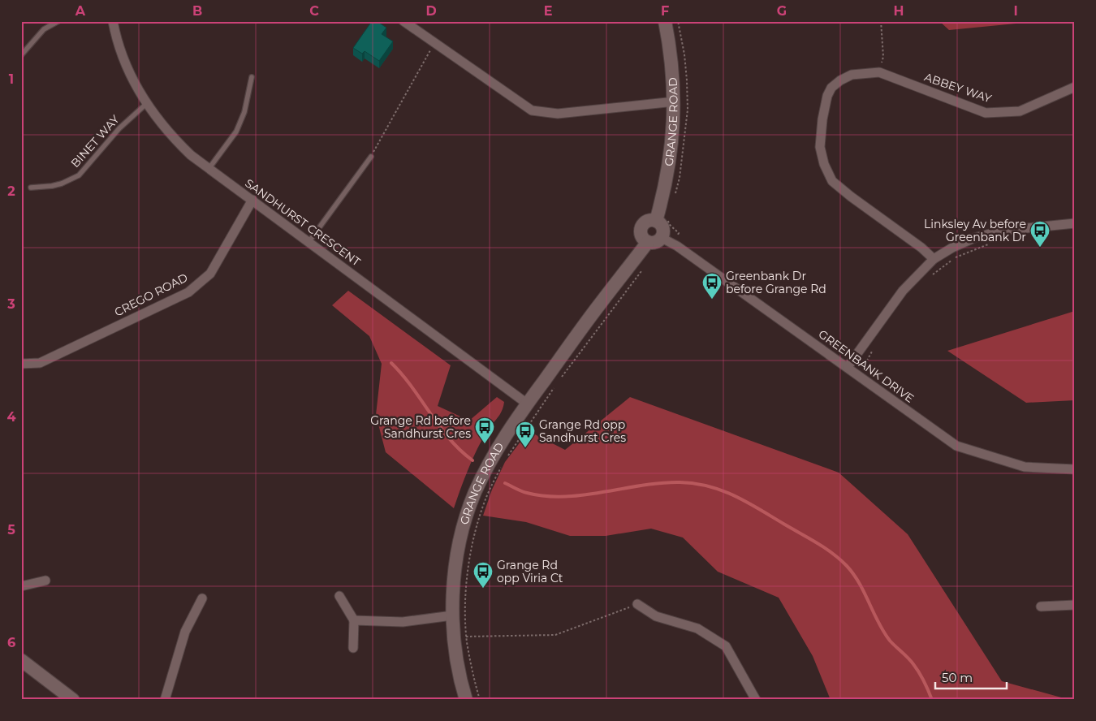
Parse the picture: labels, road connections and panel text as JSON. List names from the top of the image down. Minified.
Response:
{"streets":{"street":["ABBEY WAY","GRANGE ROAD","SANDHURST CRESCENT","CREGO ROAD","GREENBANK DRIVE"],"lane":["BINET WAY"]},"crossings":[["GRANGE ROAD","SANDHURST CRESCENT"],["BINET WAY","SANDHURST CRESCENT"],["SANDHURST CRESCENT","CREGO ROAD"]],"places":{"bus stop":["Linksley Av before Greenbank Dr","Greenbank Dr before Grange Rd","Grange Rd before Sandhurst Cres","Grange Rd opp Sandhurst Cres","Grange Rd opp Viria Ct"]},"scale_bar":"50 m","grid":{"columns":["A","B","C","D","E","F","G","H","I"],"rows":["1","2","3","4","5","6"]}}
